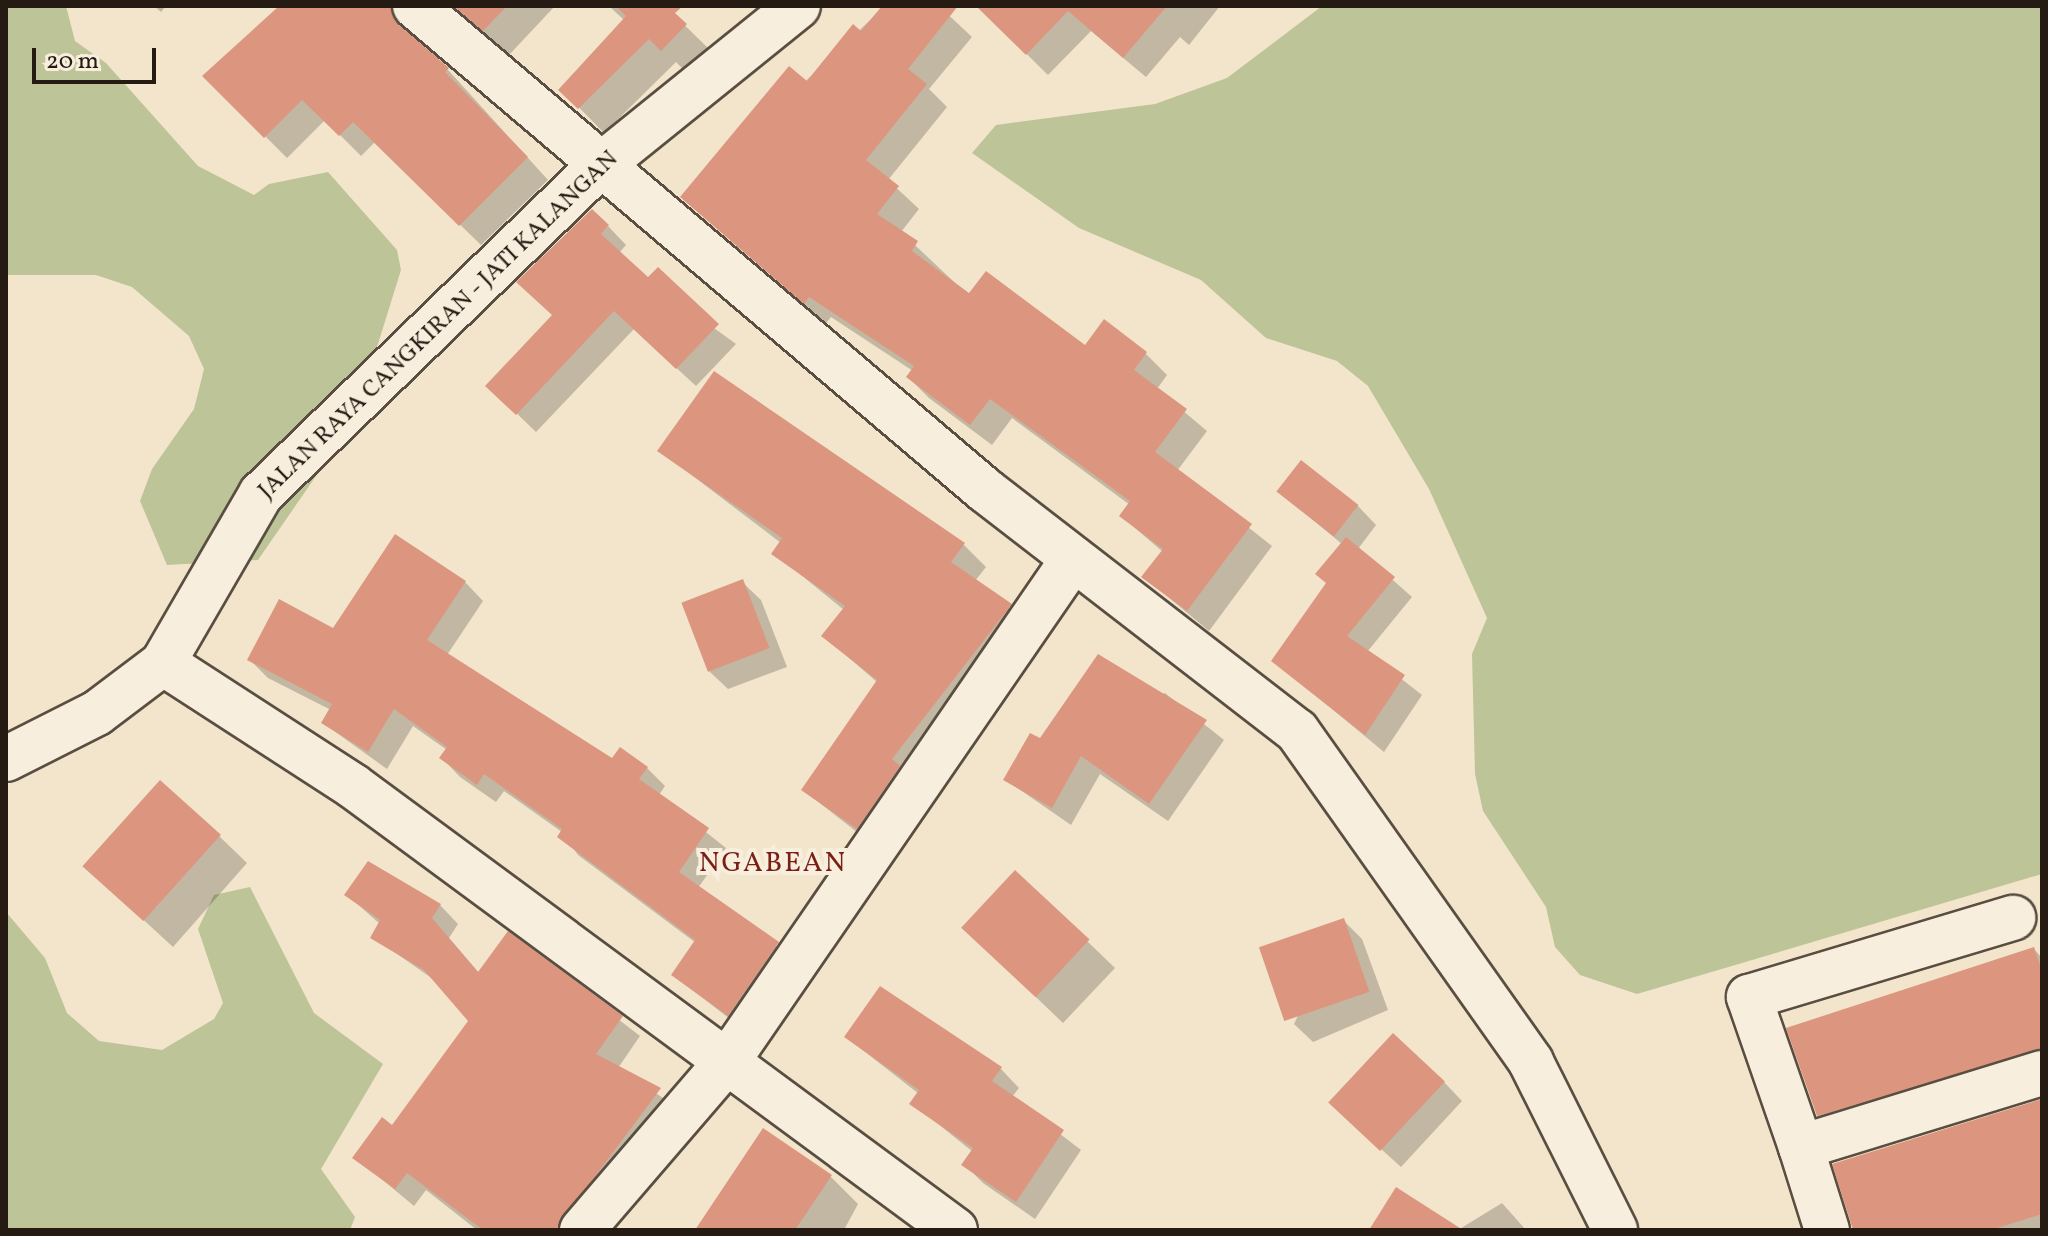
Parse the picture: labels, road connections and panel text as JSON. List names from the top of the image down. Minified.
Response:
{"streets":{"street":["JALAN RAYA CANGKIRAN - JATI KALANGAN"]},"districts":["NGABEAN"],"scale_bar":"20 m"}
